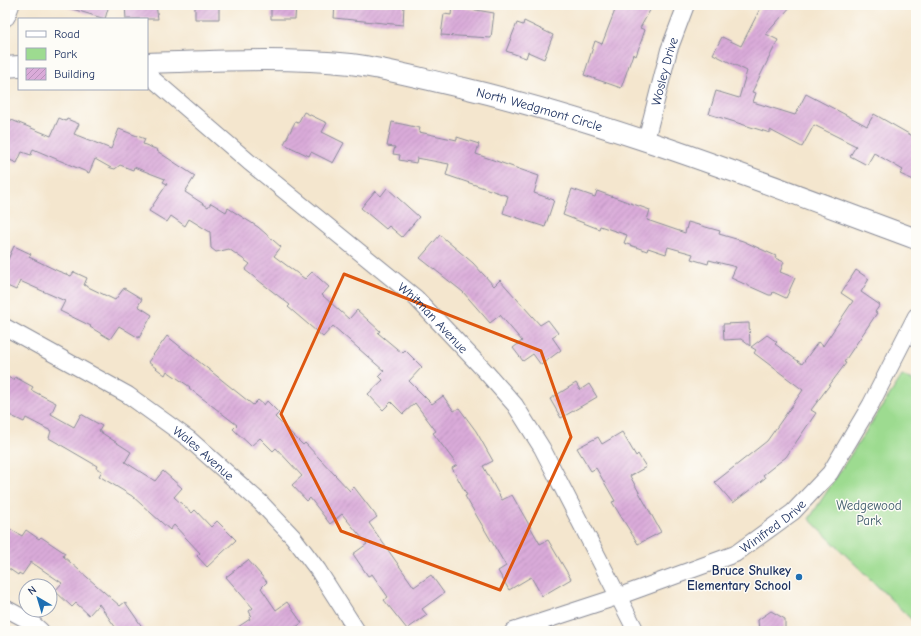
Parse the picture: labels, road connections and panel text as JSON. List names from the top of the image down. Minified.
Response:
{"streets":{"street":["Wosley Drive","North Wedgmont Circle","Whitman Avenue","Wales Avenue","Winifred Drive"]},"crossings":[["Wosley Drive","North Wedgmont Circle"],["Whitman Avenue","Winifred Drive"]],"parks":["Wedgewood Park"],"places":["Bruce Shulkey Elementary School"],"legend":["Road","Park","Building"],"north":"top left"}
